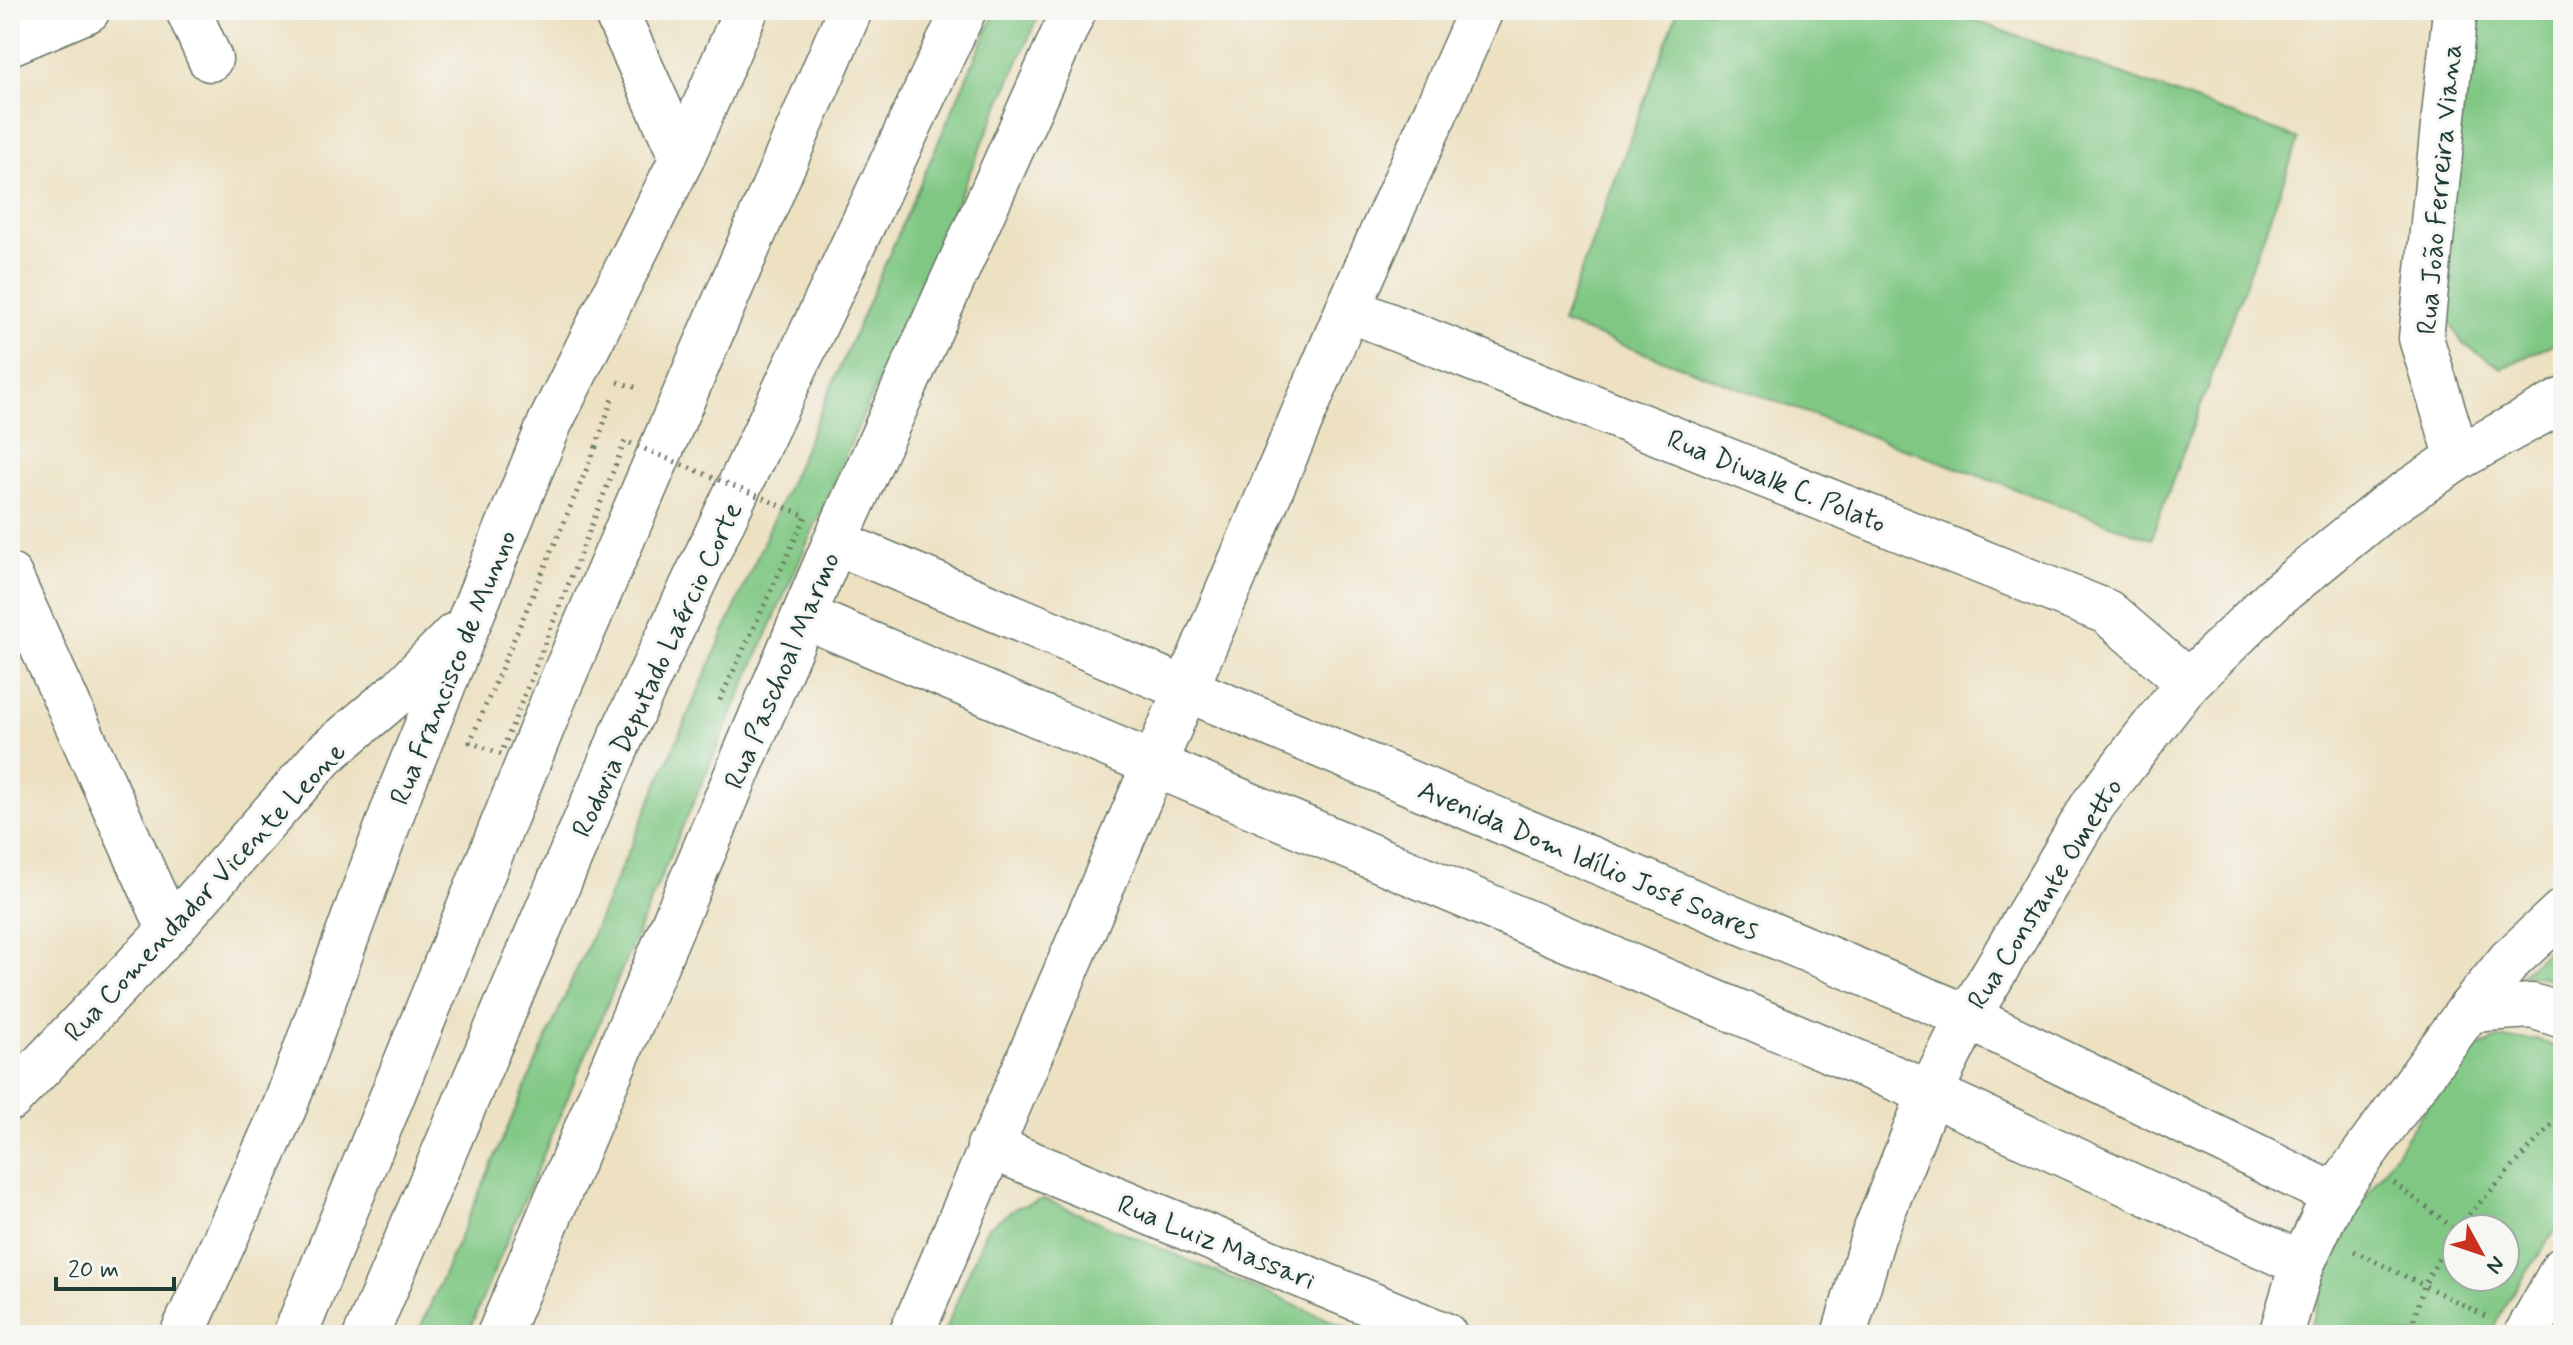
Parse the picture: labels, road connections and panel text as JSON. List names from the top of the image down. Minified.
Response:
{"streets":{"main road":["Rua João Ferreira Viana","Rua Diwalk C. Polato","Rua Francisco de Munno","Rodovia Deputado Laércio Corte","Rua Paschoal Marmo","Avenida Dom Idílio José Soares","Rua Comendador Vicente Leone","Rua Constante Ometto","Rua Luiz Massari"]},"crossings":[["Rua João Ferreira Viana","Rua Constante Ometto"],["Rua Diwalk C. Polato","Rua Constante Ometto"],["Rua Francisco de Munno","Rua Comendador Vicente Leone"],["Rua Paschoal Marmo","Avenida Dom Idílio José Soares"],["Avenida Dom Idílio José Soares","Rua Constante Ometto"]],"scale_bar":"20 m","north":"bottom right"}
